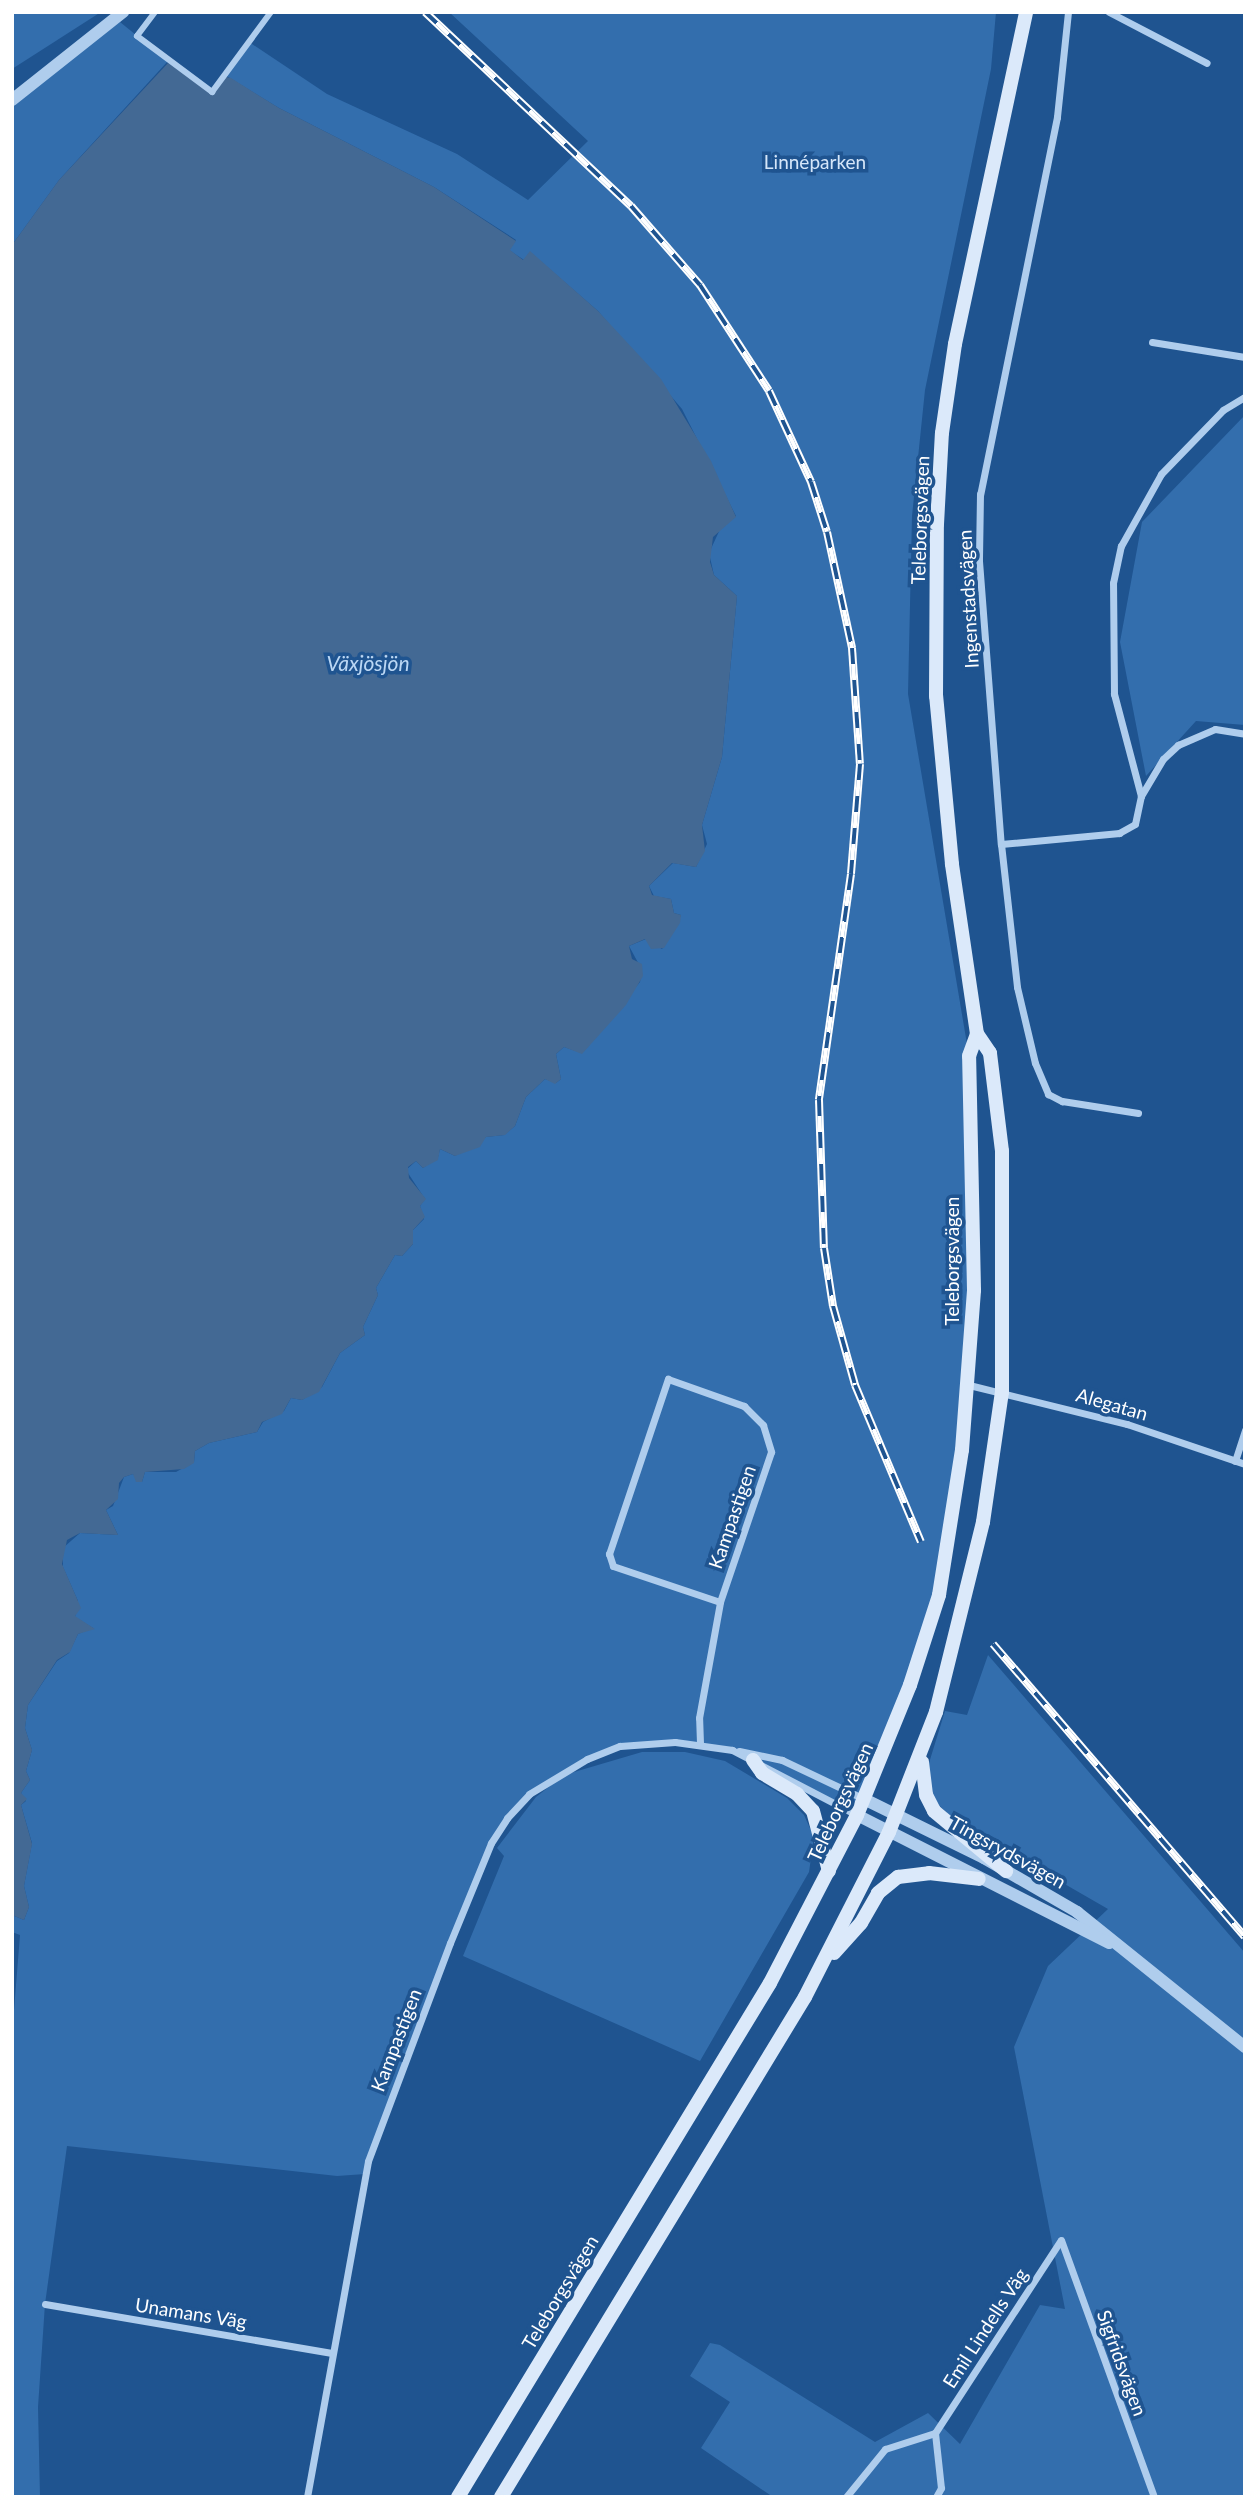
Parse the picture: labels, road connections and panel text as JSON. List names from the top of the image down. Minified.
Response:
{"streets":{"main road":["Teleborgsvägen"],"street":["Ingenstadsvägen","Alegatan","Kampastigen","Tingsrydsvägen","Unamans Väg","Emil Lindells Väg","Sigfridsvägen"]},"crossings":[["Teleborgsvägen","Alegatan"],["Teleborgsvägen","Kampastigen"],["Teleborgsvägen","Tingsrydsvägen"],["Kampastigen","Tingsrydsvägen"],["Kampastigen","Unamans Väg"],["Emil Lindells Väg","Sigfridsvägen"]],"water":["Växjösjön"],"parks":["Linnéparken"]}
